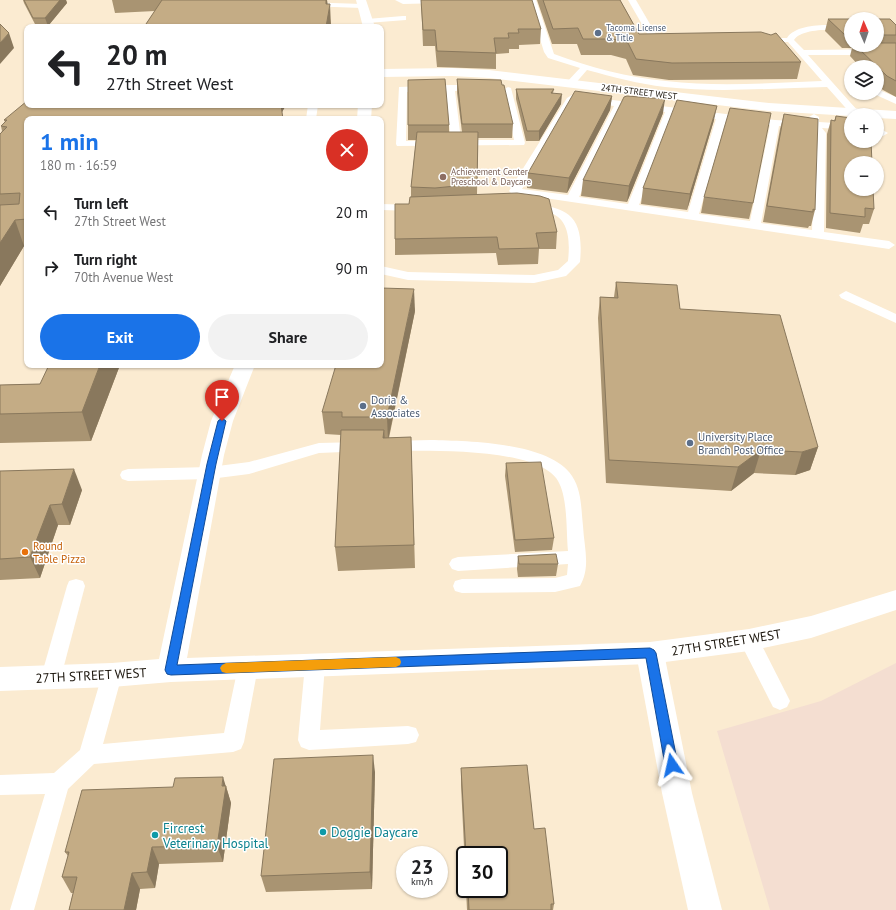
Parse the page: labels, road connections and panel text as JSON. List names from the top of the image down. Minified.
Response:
{"streets":{"street":["24TH STREET WEST","27TH STREET WEST"]},"places":["Tacoma License & Title","Achievement Center Preschool & Daycare","Doria & Associates","University Place Branch Post Office","Round Table Pizza","Doggie Daycare","Fircrest Veterinary Hospital"],"north":"top","page":{"map_buttons":["+","−"],"turn":["20 m","27th Street West"],"heading":["1 min","180 m · 16:59"],"list":[{"name":"Turn left","note":"27th Street West","value":"20 m"},{"name":"Turn right","note":"70th Avenue West","value":"90 m"}],"buttons":["Exit","Share"],"speed":"23 km/h","limit":"30"}}
